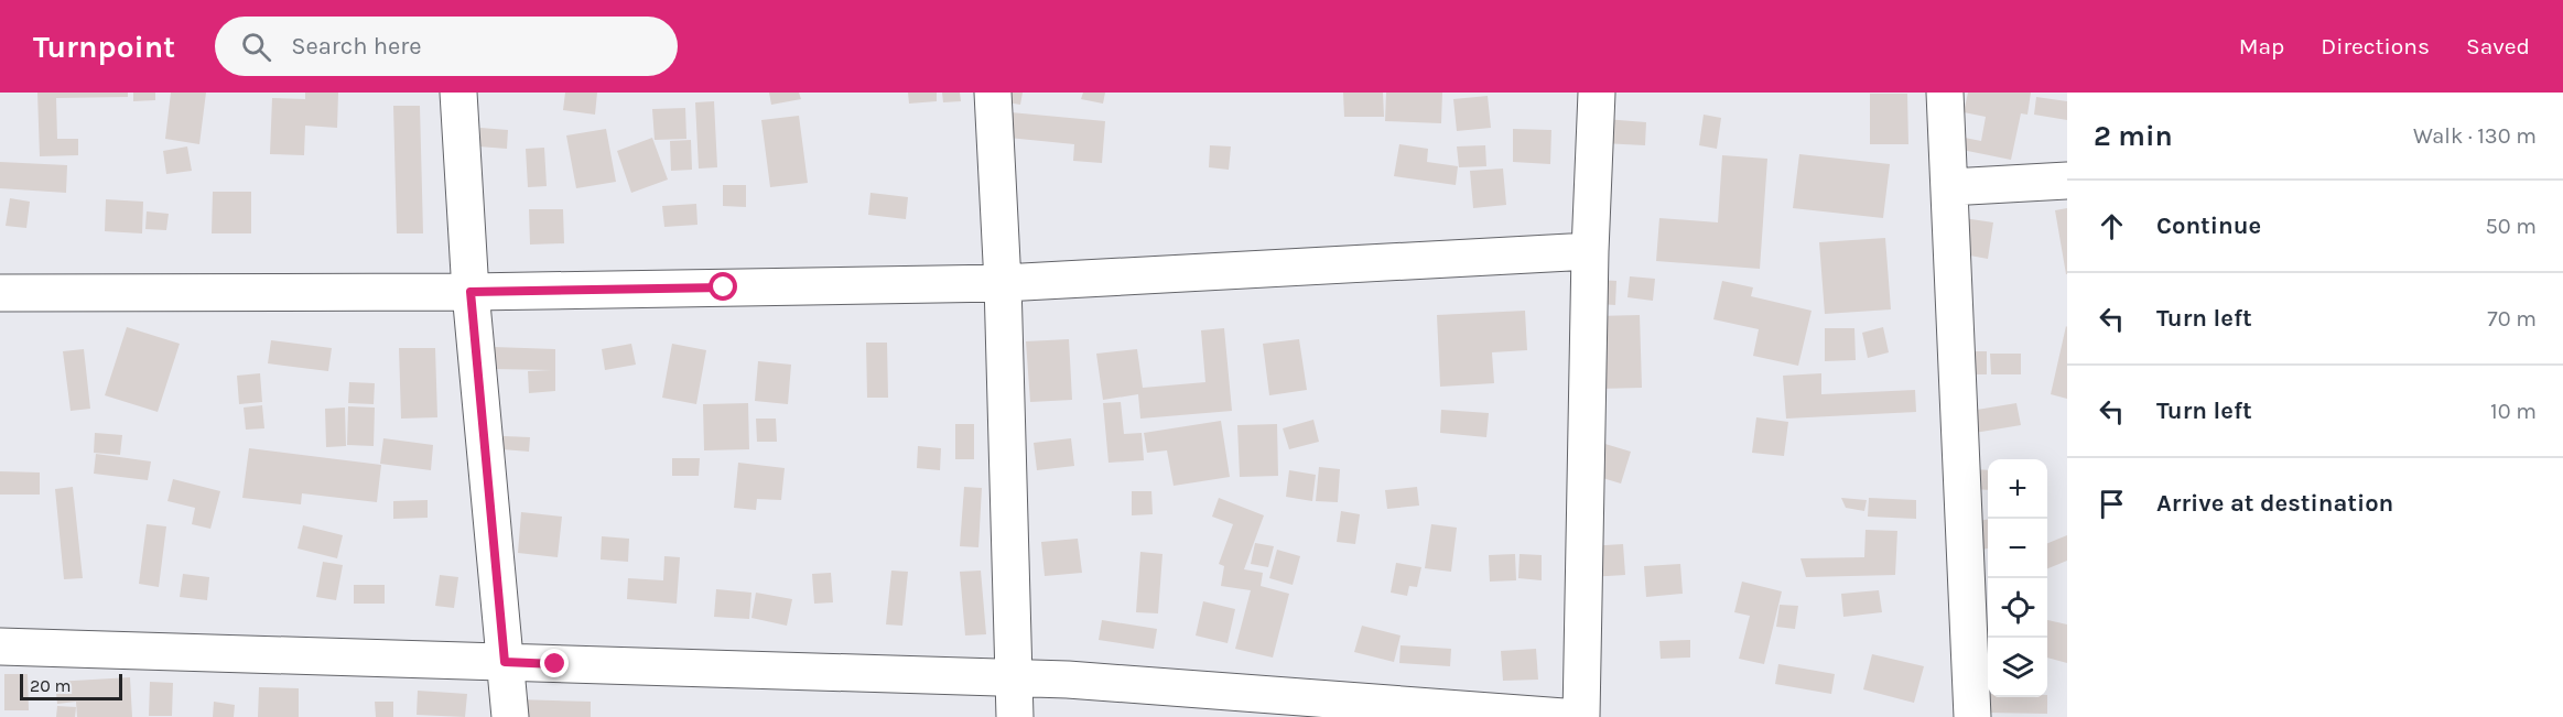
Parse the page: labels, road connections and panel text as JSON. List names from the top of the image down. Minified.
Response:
{"scale_bar":"20 m","page":{"header":"Turnpoint","search":"Search here","nav":["Map","Directions","Saved"],"heading":["2 min","Walk · 130 m"],"list":[["Continue","50 m"],["Turn left","70 m"],["Turn left","10 m"],"Arrive at destination"],"map_buttons":["+","−"],"scale":"20 m"}}
